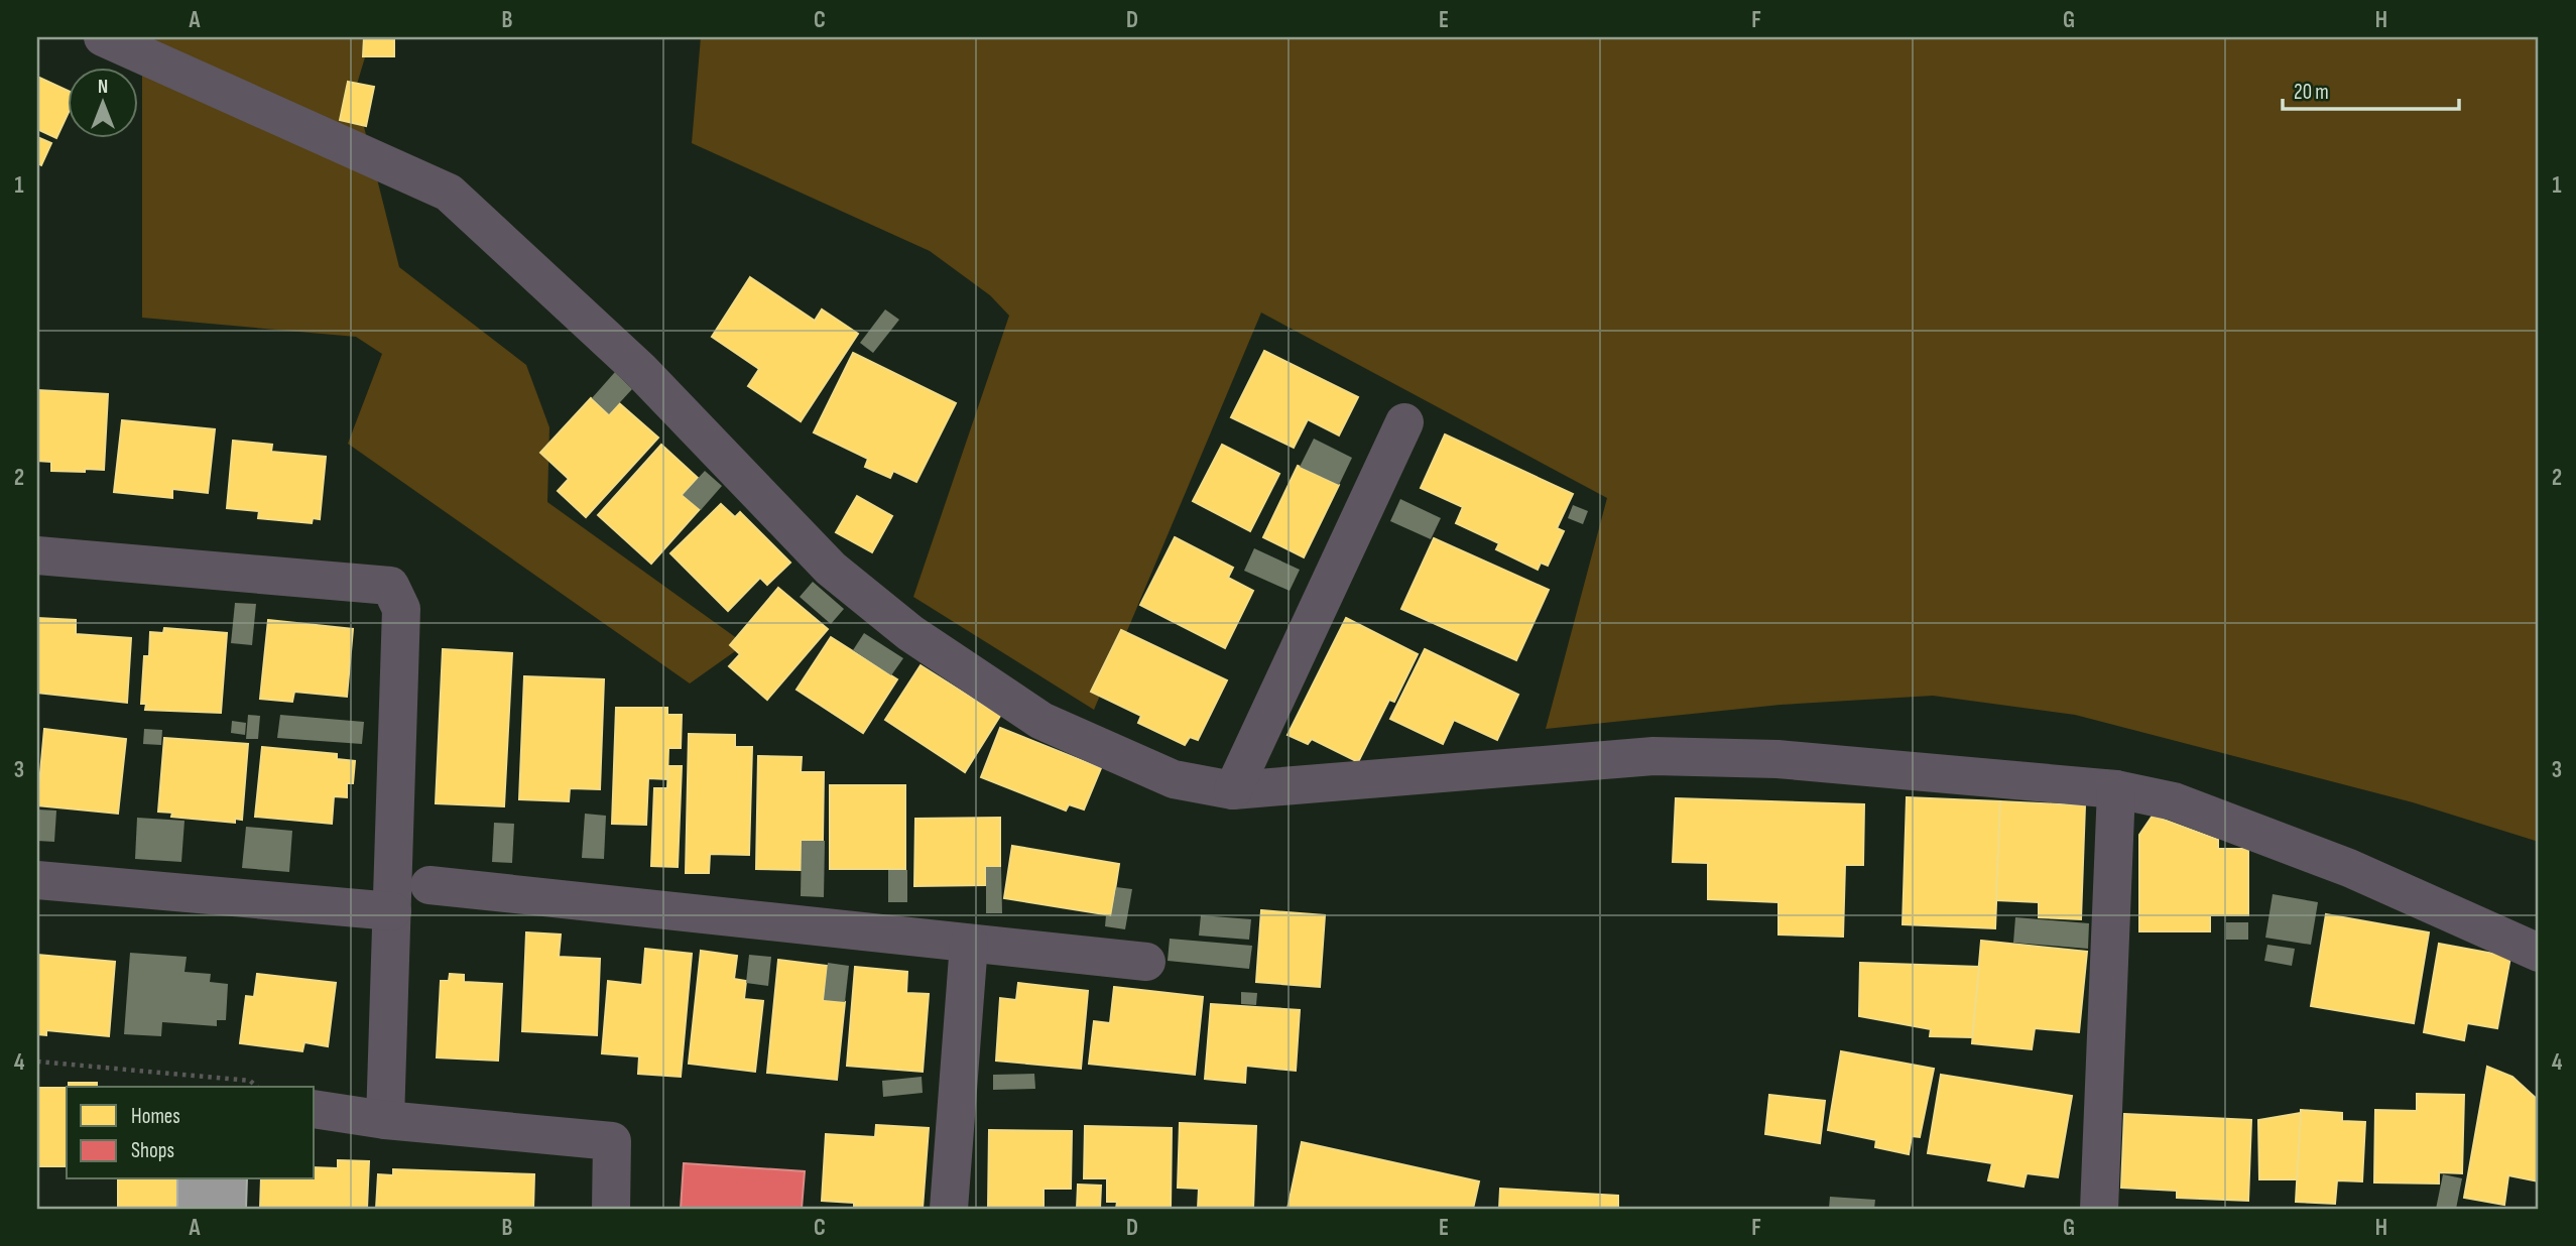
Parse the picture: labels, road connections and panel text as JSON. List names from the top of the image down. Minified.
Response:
{"legend":["Homes","Shops"],"scale_bar":"20 m","north":"top","grid":{"columns":["A","B","C","D","E","F","G","H"],"rows":["1","2","3","4"]}}
